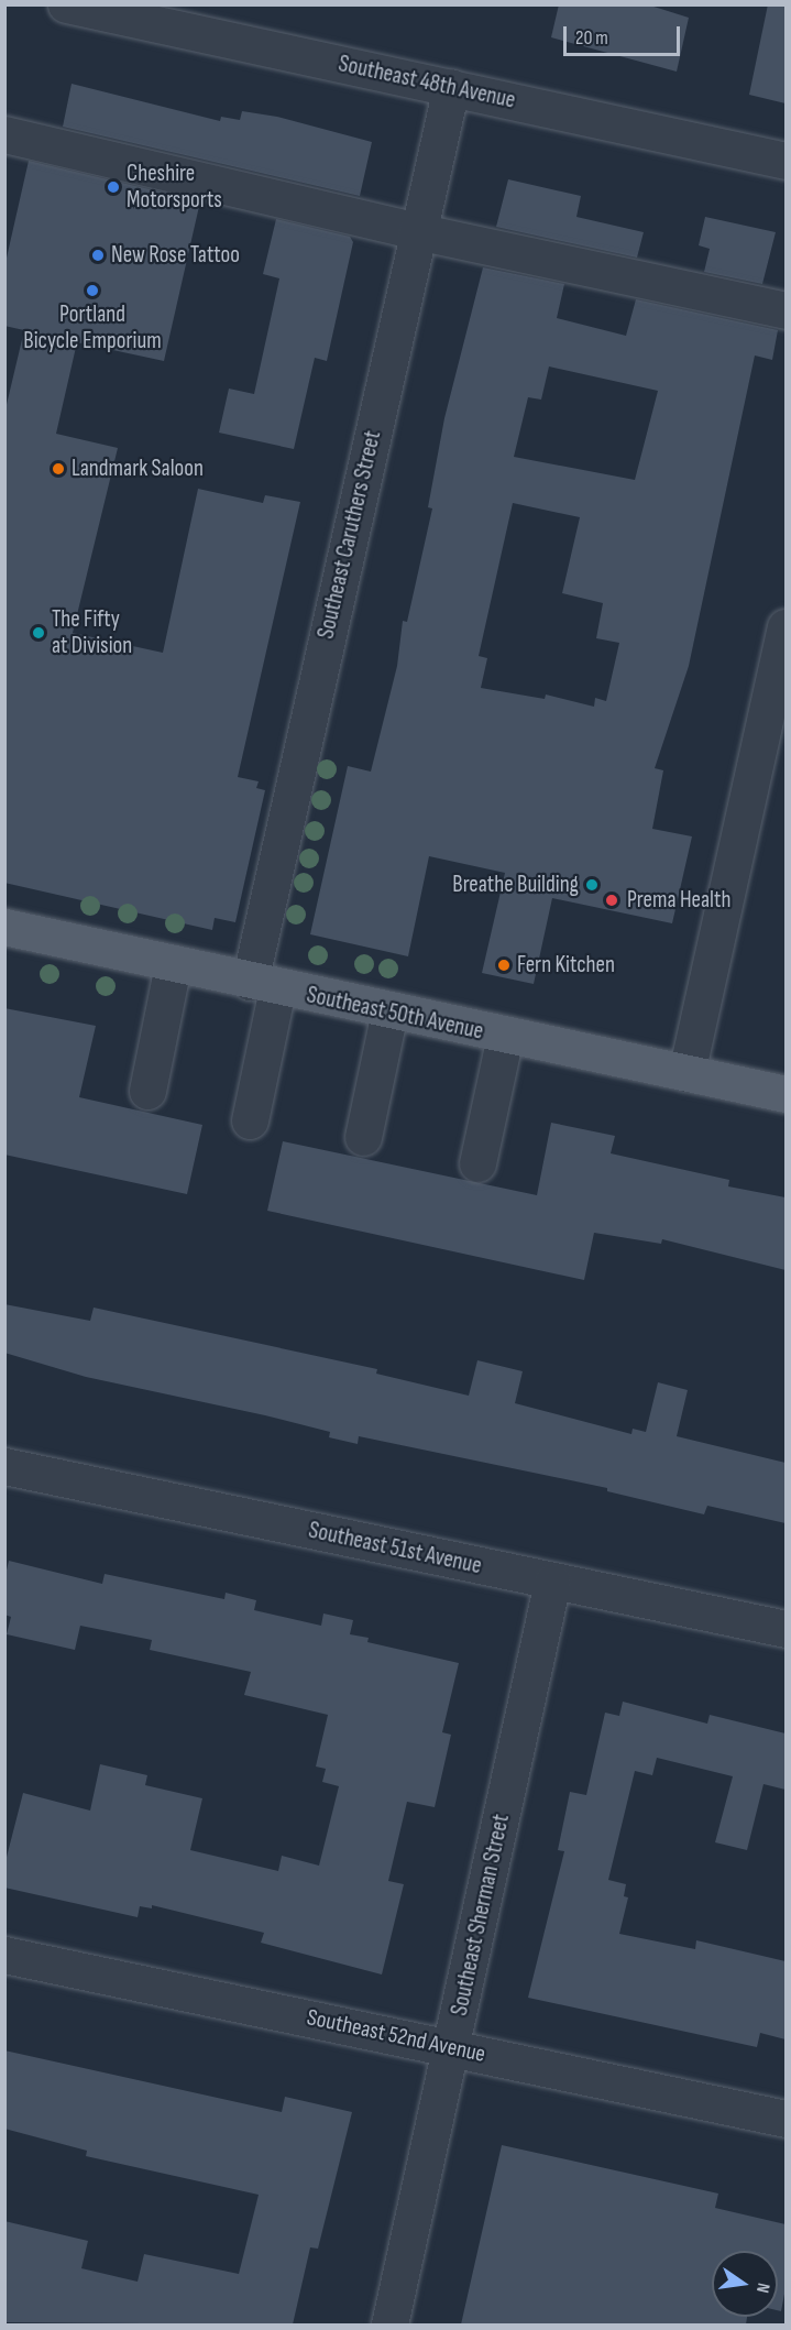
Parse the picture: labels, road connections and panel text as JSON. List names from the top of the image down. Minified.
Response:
{"streets":{"main road":["Southeast 50th Avenue"],"street":["Southeast 48th Avenue","Southeast Caruthers Street","Southeast 51st Avenue","Southeast Sherman Street","Southeast 52nd Avenue"]},"crossings":[["Southeast 48th Avenue","Southeast Caruthers Street"],["Southeast Caruthers Street","Southeast 50th Avenue"],["Southeast 51st Avenue","Southeast Sherman Street"],["Southeast Sherman Street","Southeast 52nd Avenue"]],"places":["Cheshire Motorsports","New Rose Tattoo","Portland Bicycle Emporium","Landmark Saloon","The Fifty at Division","Breathe Building","Prema Health","Fern Kitchen"],"scale_bar":"20 m","north":"right"}
